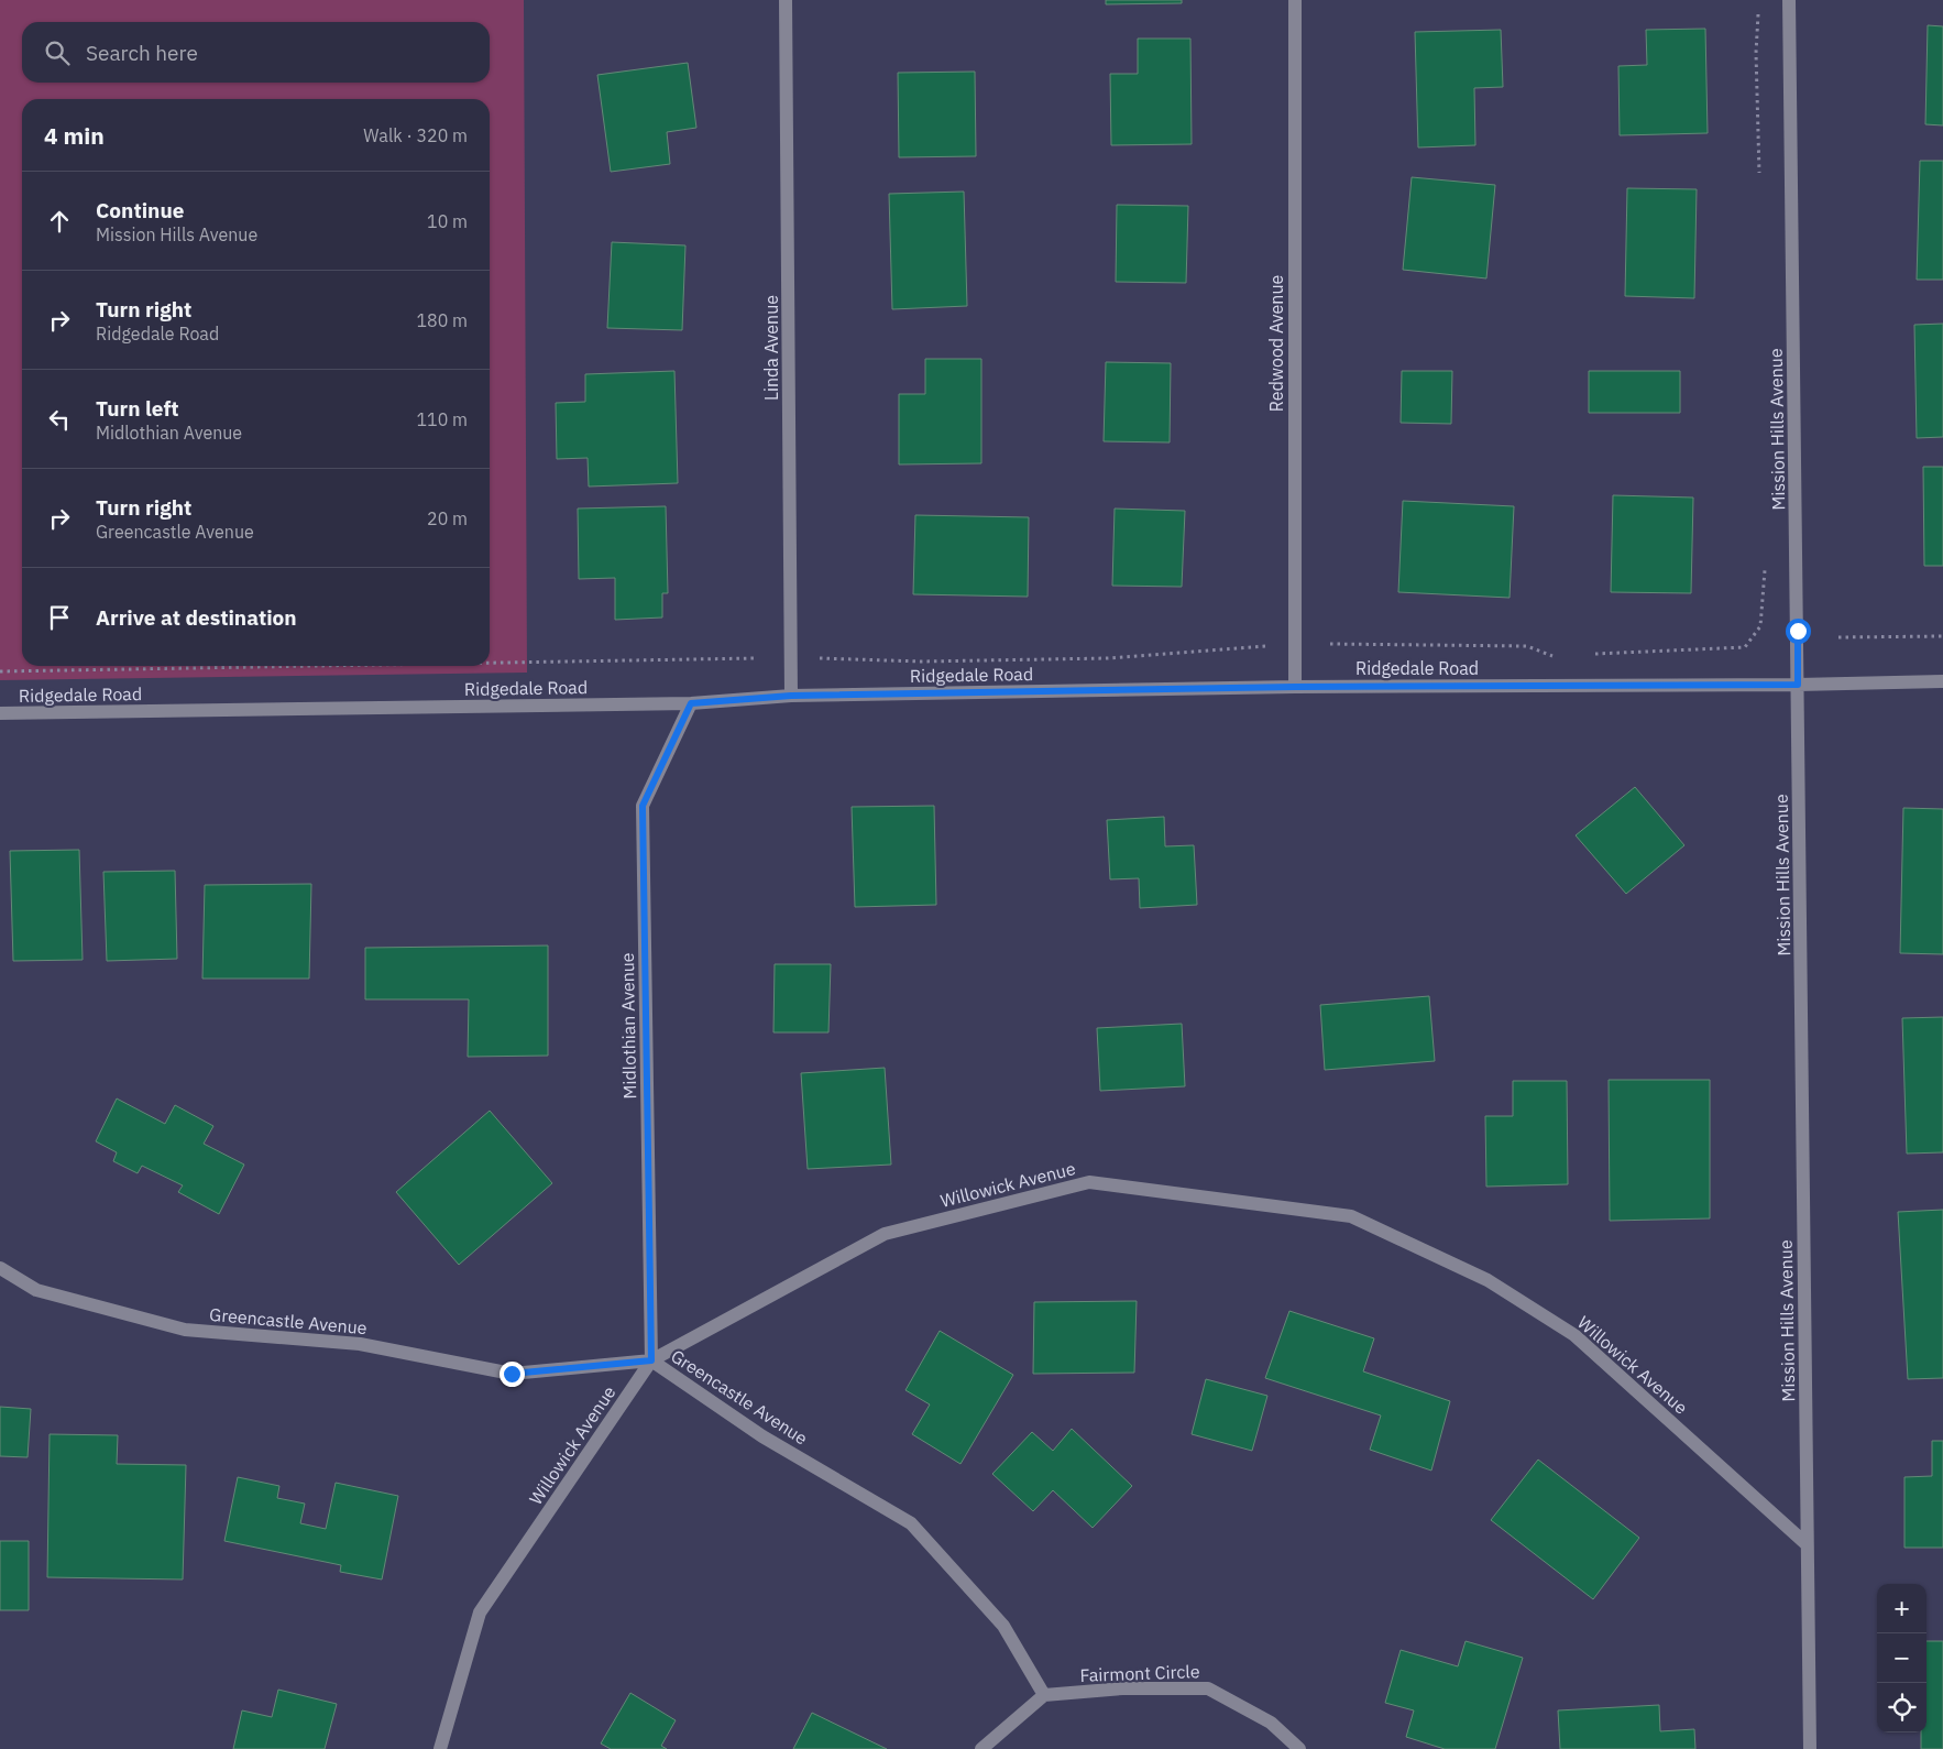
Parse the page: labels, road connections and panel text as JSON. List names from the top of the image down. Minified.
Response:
{"streets":{"street":["Redwood Avenue","Linda Avenue","Mission Hills Avenue","Ridgedale Road","Midlothian Avenue","Willowick Avenue","Greencastle Avenue","Fairmont Circle"]},"crossings":[["Redwood Avenue","Ridgedale Road"],["Linda Avenue","Ridgedale Road"],["Mission Hills Avenue","Ridgedale Road"],["Mission Hills Avenue","Willowick Avenue"],["Ridgedale Road","Midlothian Avenue"],["Midlothian Avenue","Willowick Avenue"],["Midlothian Avenue","Greencastle Avenue"],["Willowick Avenue","Greencastle Avenue"],["Greencastle Avenue","Fairmont Circle"]],"page":{"search":"Search here","heading":["4 min","Walk · 320 m"],"list":[["Continue","Mission Hills Avenue","10 m"],["Turn right","Ridgedale Road","180 m"],["Turn left","Midlothian Avenue","110 m"],["Turn right","Greencastle Avenue","20 m"],"Arrive at destination"],"map_buttons":["+","−"]}}
